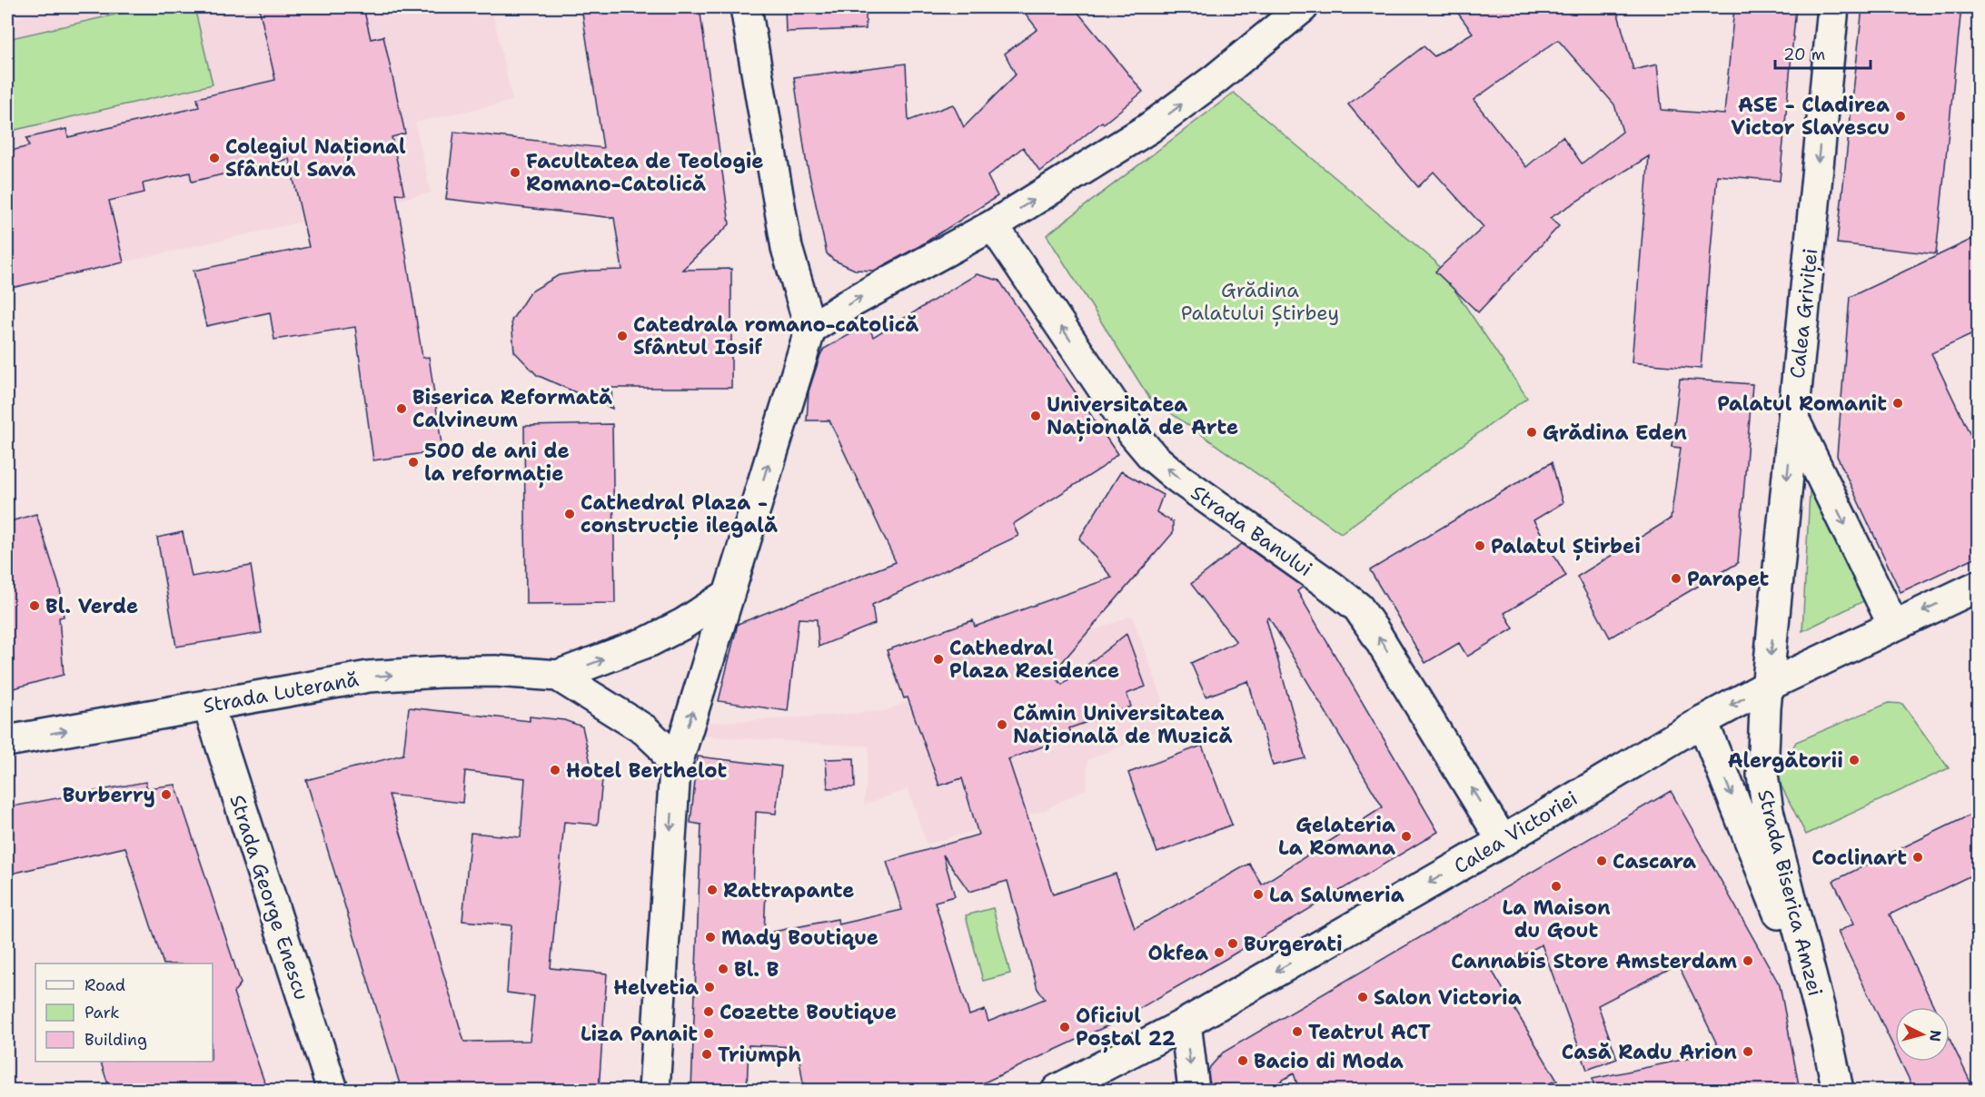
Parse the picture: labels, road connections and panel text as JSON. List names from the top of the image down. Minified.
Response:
{"streets":{"street":["Calea Griviței","Strada Banului","Strada Luterană","Calea Victoriei","Strada Biserica Amzei","Strada George Enescu"]},"crossings":[["Calea Griviței","Calea Victoriei"],["Calea Griviței","Strada Biserica Amzei"],["Strada Banului","Calea Victoriei"],["Strada Luterană","Strada George Enescu"],["Calea Victoriei","Strada Biserica Amzei"]],"one_way":["Calea Griviței","Strada Banului","Strada Luterană","Calea Victoriei"],"parks":["Grădina Palatului Știrbey"],"places":["ASE - Cladirea Victor Slavescu","Colegiul Național Sfântul Sava","Facultatea de Teologie Romano-Catolică","Catedrala romano-catolică Sfântul Iosif","Palatul Romanit","Biserica Reformată Calvineum","Universitatea Națională de Arte","Grădina Eden","500 de ani de la reformație","Cathedral Plaza - construcție ilegală","Palatul Știrbei","Parapet","Bl. Verde","Cathedral Plaza Residence","Cămin Universitatea Națională de Muzică","Alergătorii","Hotel Berthelot","Burberry","Gelateria La Romana","Coclinart","Cascara","La Maison du Gout","Rattrapante","La Salumeria","Mady Boutique","Burgerati","Okfea","Cannabis Store Amsterdam","Bl. B","Helvetia","Salon Victoria","Cozette Boutique","Oficiul Poștal 22","Teatrul ACT","Liza Panait","Casă Radu Arion","Triumph","Bacio di Moda"],"legend":["Road","Park","Building"],"scale_bar":"20 m","north":"right"}
